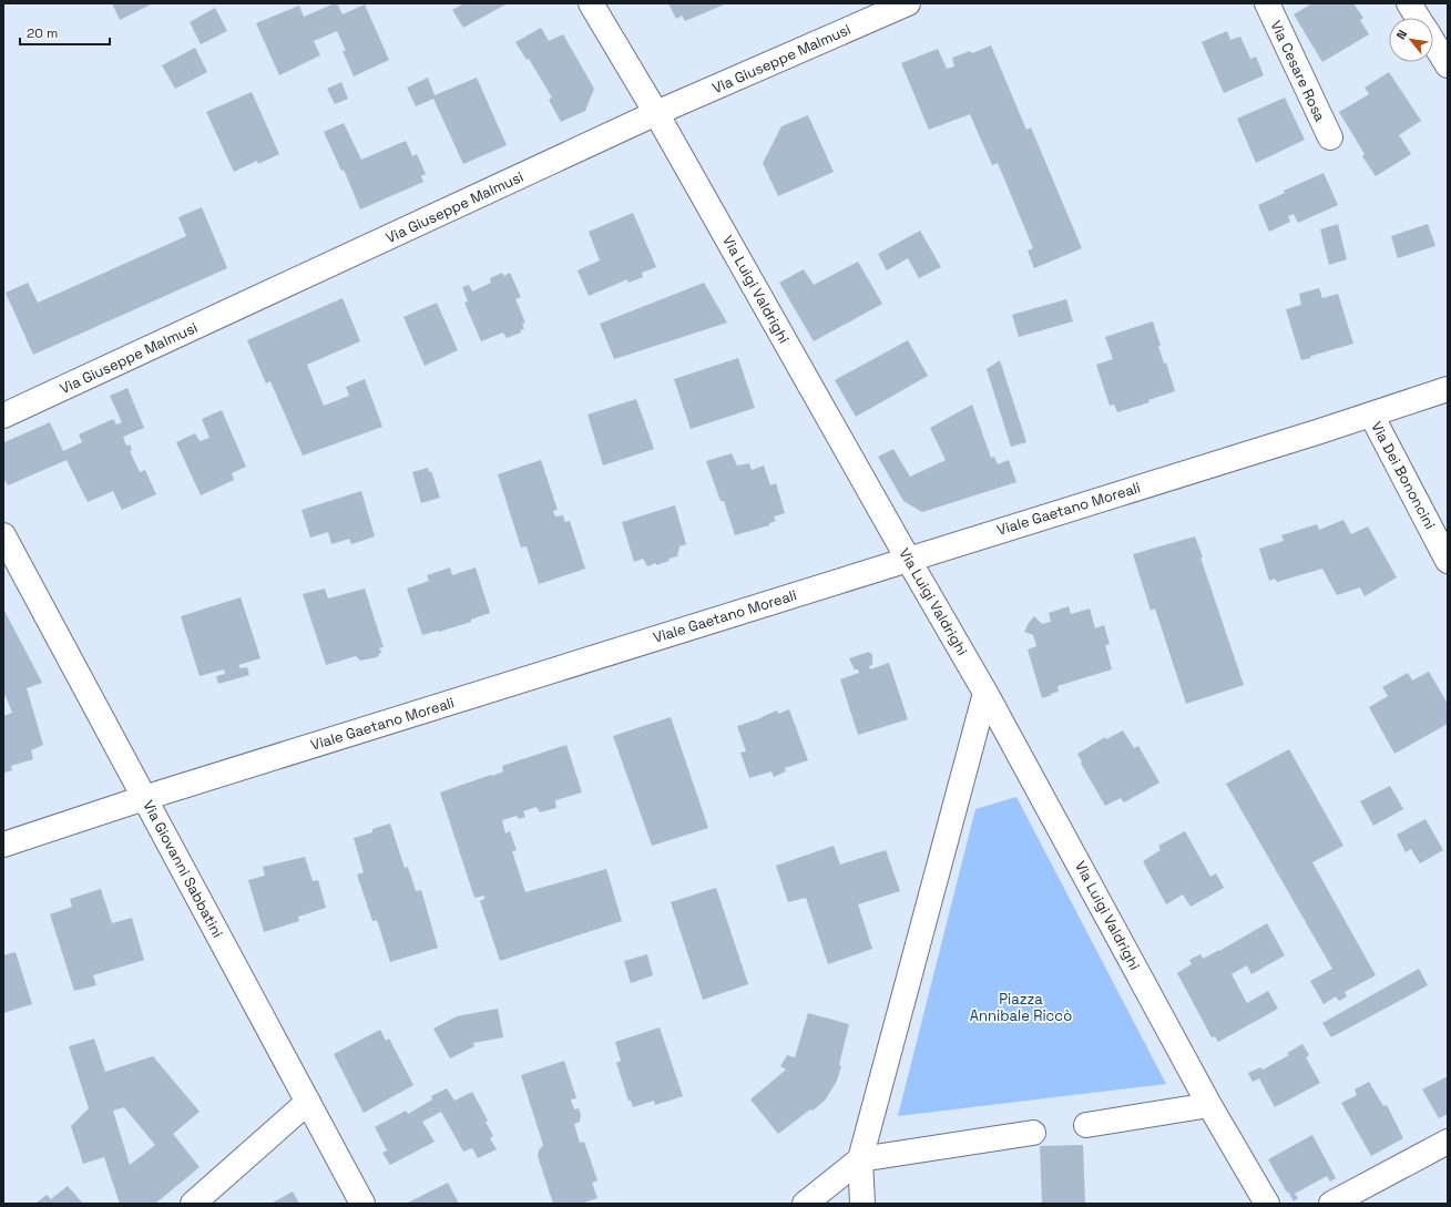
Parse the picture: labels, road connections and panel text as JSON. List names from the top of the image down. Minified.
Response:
{"streets":{"street":["Via Giuseppe Malmusi","Via Cesare Rosa","Via Luigi Valdrighi","Via Dei Bononcini","Viale Gaetano Moreali","Via Giovanni Sabbatini"]},"crossings":[["Via Giuseppe Malmusi","Via Luigi Valdrighi"],["Via Luigi Valdrighi","Viale Gaetano Moreali"],["Via Dei Bononcini","Viale Gaetano Moreali"],["Viale Gaetano Moreali","Via Giovanni Sabbatini"]],"parks":["Piazza Annibale Riccò"],"scale_bar":"20 m","north":"top left"}
